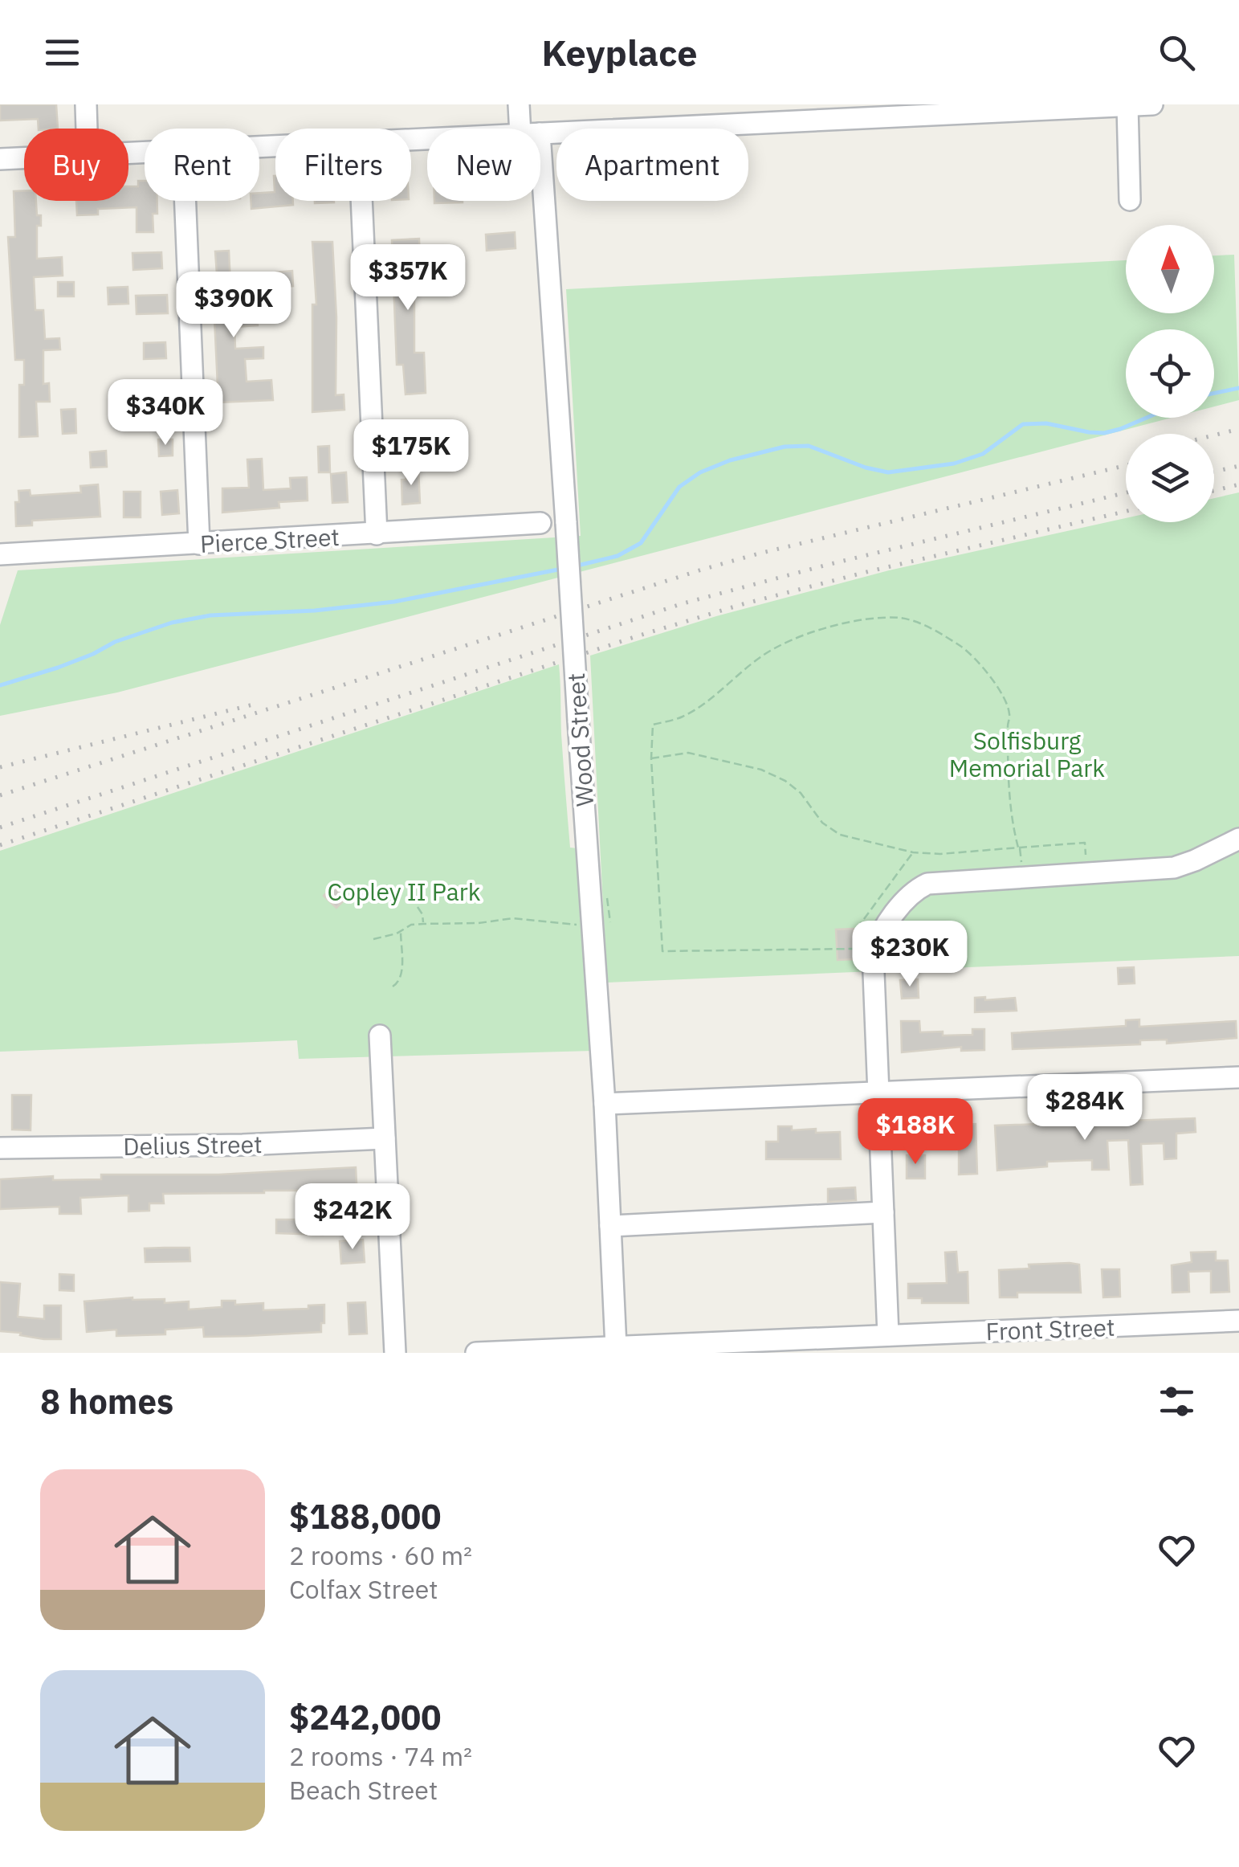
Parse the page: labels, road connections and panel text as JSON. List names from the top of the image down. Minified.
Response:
{"streets":{"street":["Pierce Street","Wood Street","Delius Street","Front Street"]},"crossings":[["Wood Street","Front Street"]],"parks":["Solfisburg Memorial Park","Copley II Park"],"north":"top","page":{"header":"Keyplace","chip":["Buy","Rent","Filters","New","Apartment"],"price":["$357K","$390K","$340K","$175K","$230K","$284K","$188K","$242K"],"heading":"8 homes","list":[{"name":"$188,000","note":"2 rooms · 60 m² · Colfax Street"},{"name":"$242,000","note":"2 rooms · 74 m² · Beach Street"}]}}
